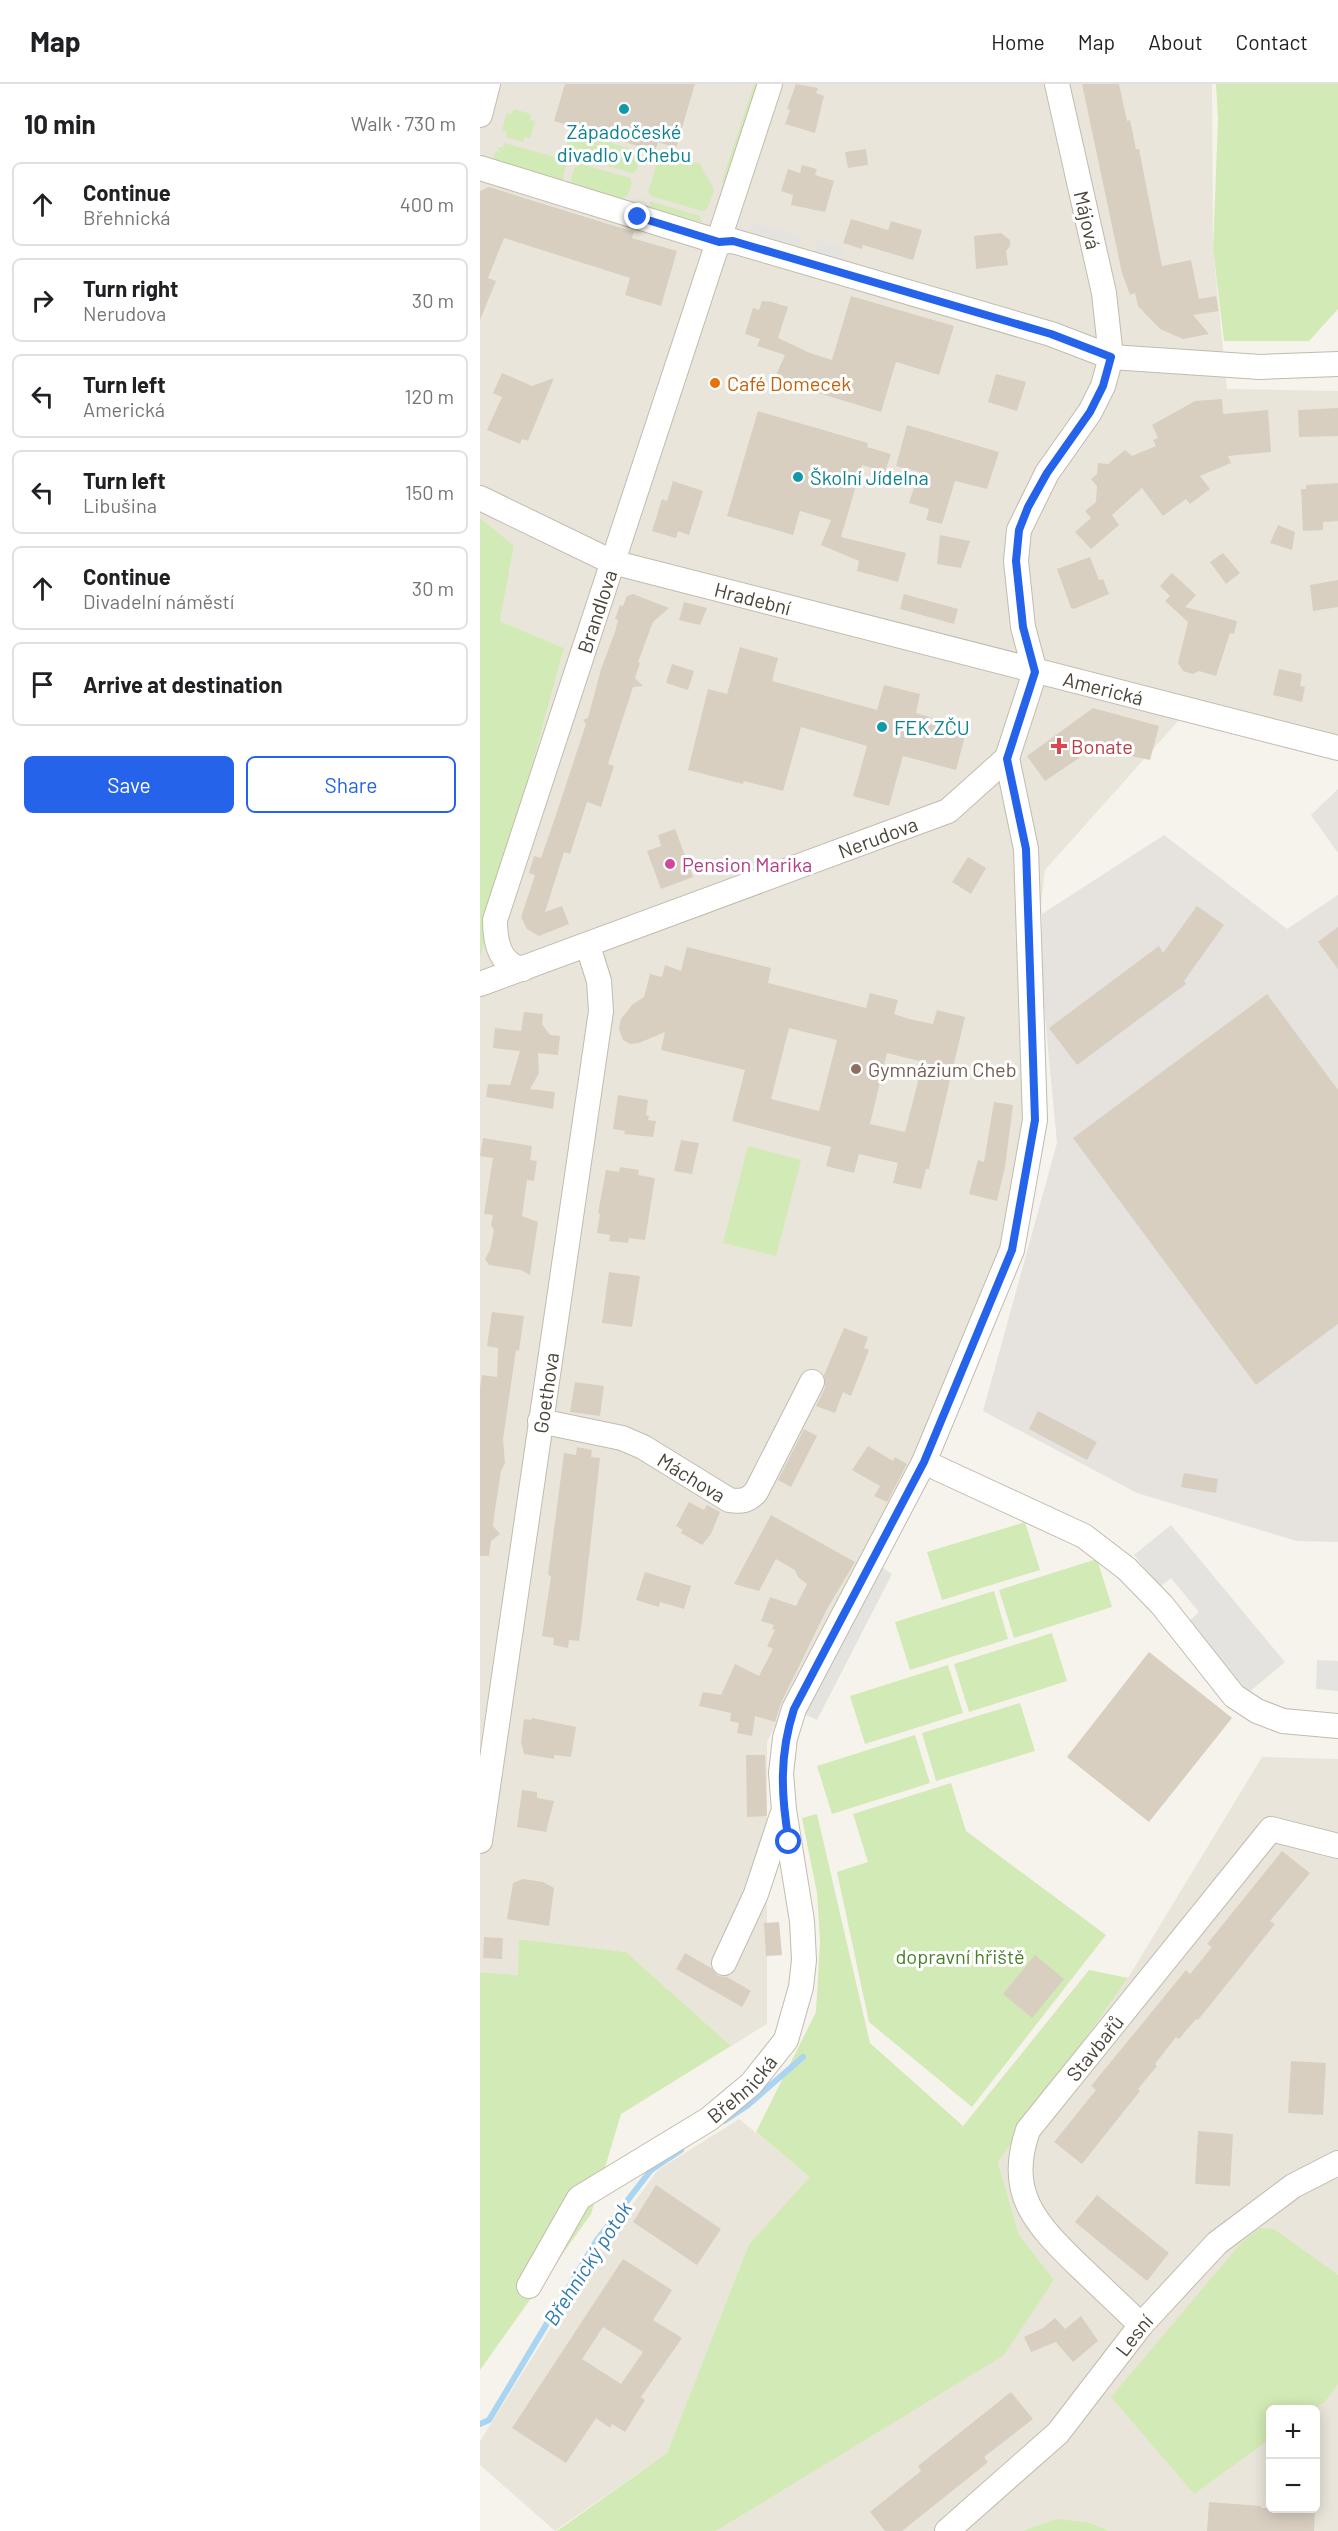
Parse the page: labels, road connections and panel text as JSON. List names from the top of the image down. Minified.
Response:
{"streets":{"street":["Májová","Hradební","Brandlova","Americká","Nerudova","Goethova","Máchova","Stavbařů","Břehnická","Lesní"]},"crossings":[["Májová","Americká"],["Hradební","Brandlova"],["Hradební","Americká"],["Brandlova","Nerudova"],["Nerudova","Goethova"],["Nerudova","Břehnická"],["Goethova","Máchova"],["Stavbařů","Lesní"]],"water":["Břehnický potok"],"parks":["dopravní hřiště"],"places":{"other":["Západočeské divadlo v Chebu","Café Domecek","Školní Jídelna","FEK ZČU","Pension Marika","Gymnázium Cheb"],"health":["Bonate"]},"page":{"header":"Map","nav":["Home","Map","About","Contact"],"heading":["10 min","Walk · 730 m"],"list":[["Continue","Břehnická","400 m"],["Turn right","Nerudova","30 m"],["Turn left","Americká","120 m"],["Turn left","Libušina","150 m"],["Continue","Divadelní náměstí","30 m"],"Arrive at destination"],"buttons":["Save","Share"],"map_buttons":["+","−"]}}
